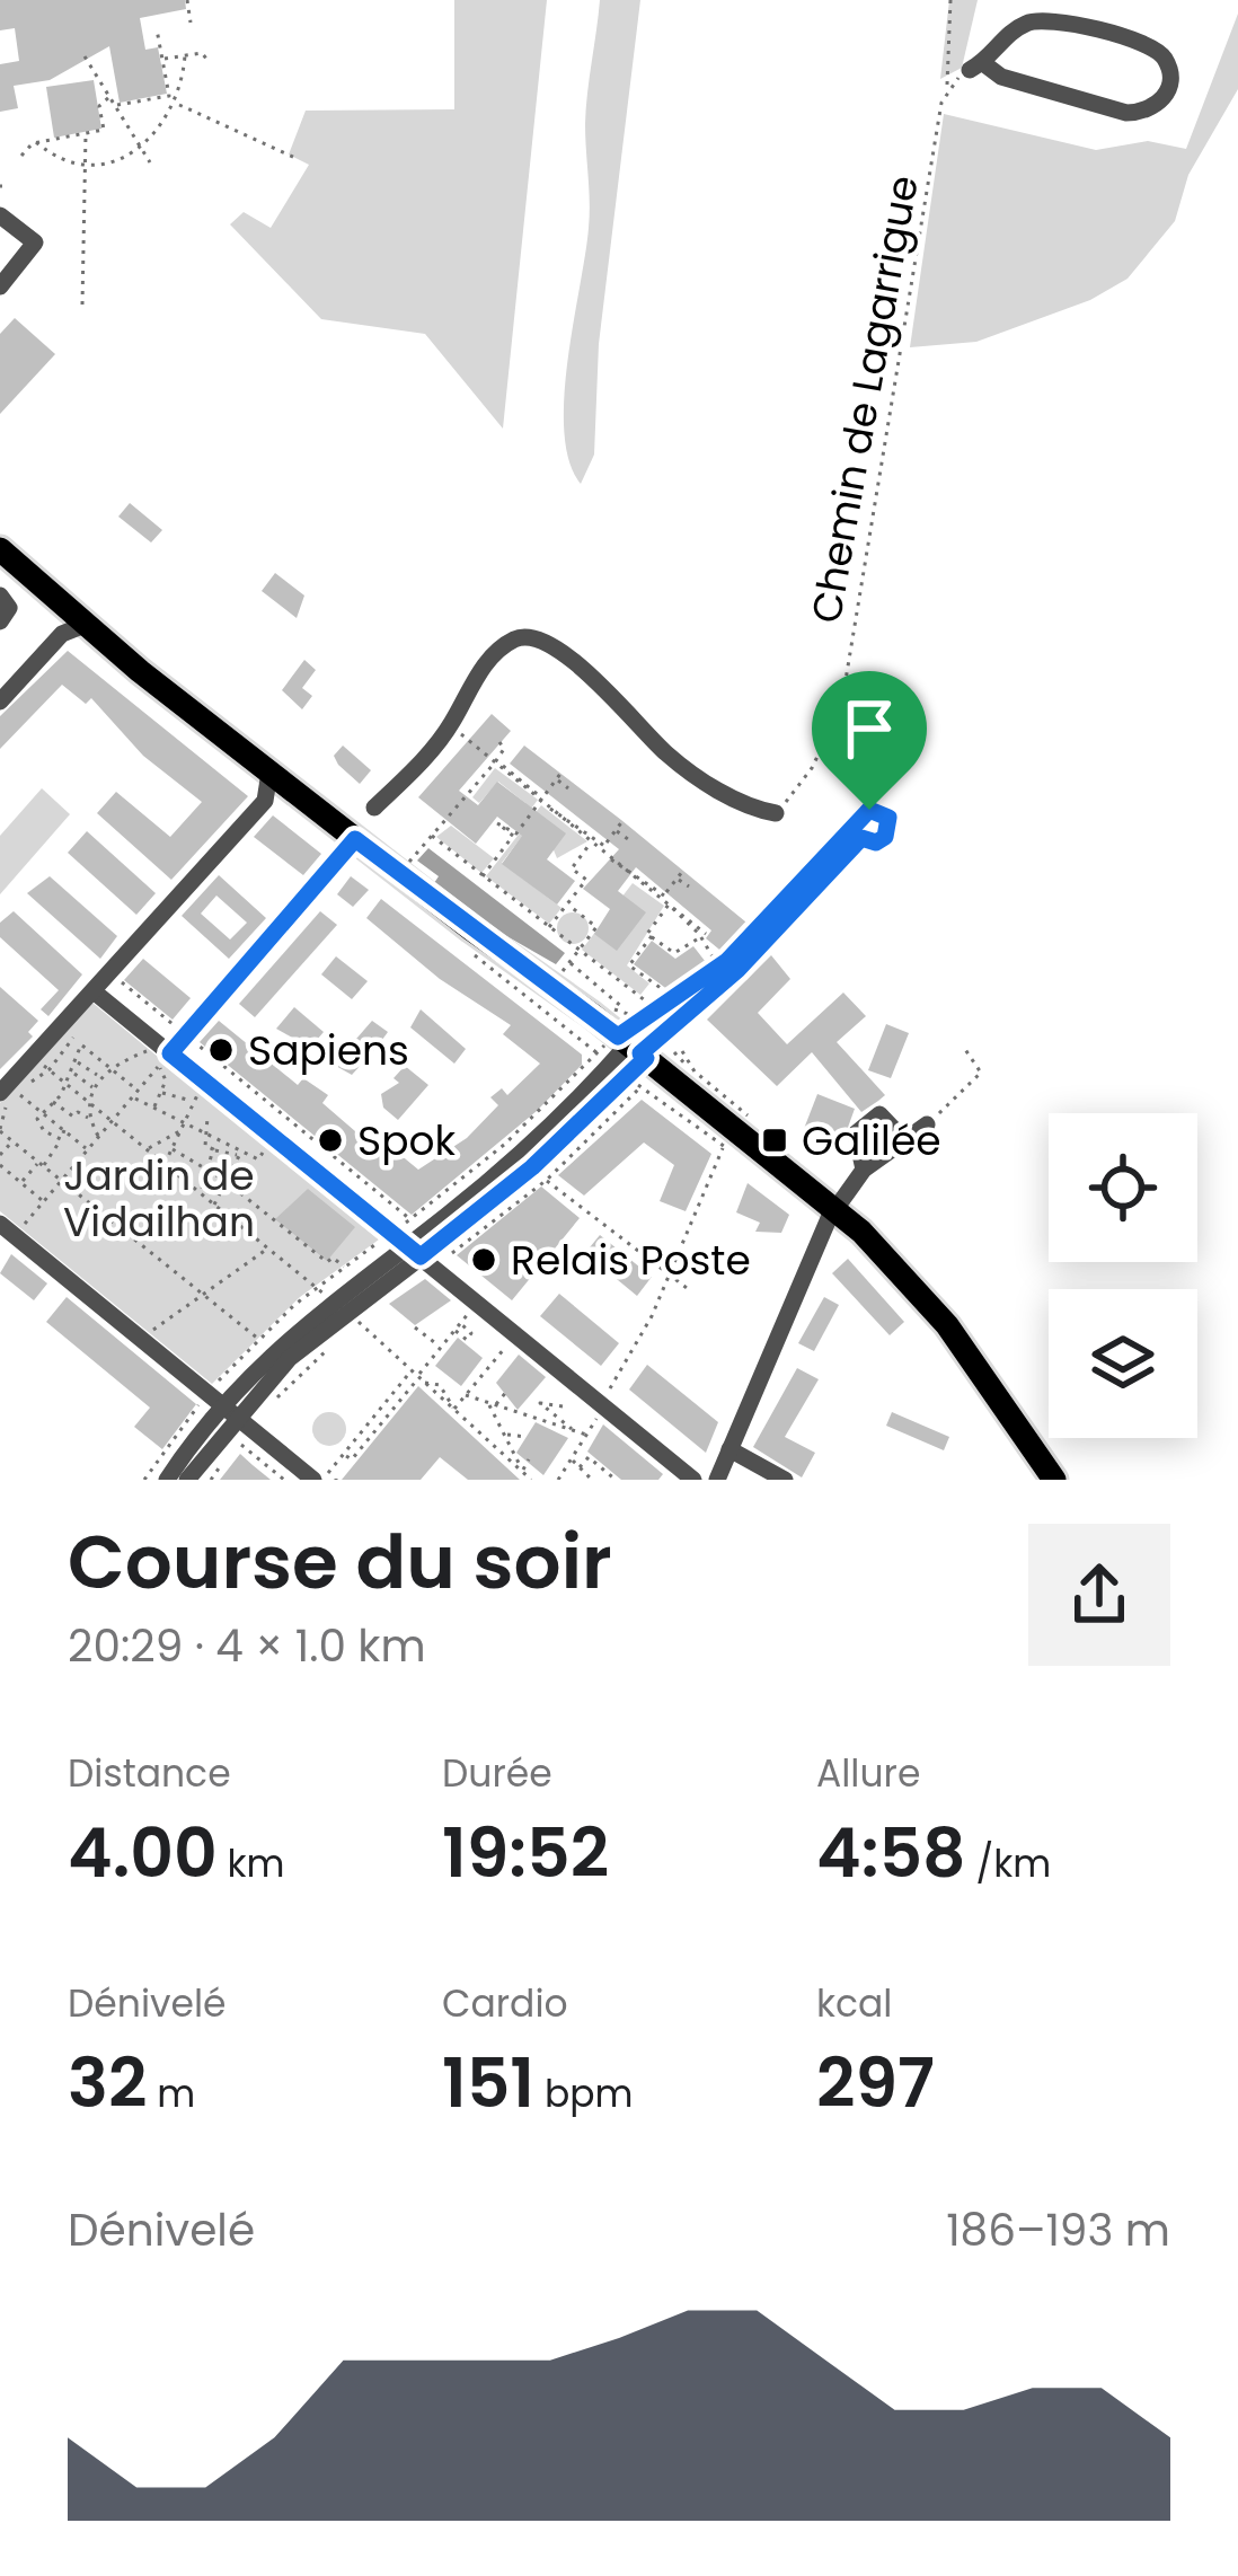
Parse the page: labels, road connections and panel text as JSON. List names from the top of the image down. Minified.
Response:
{"streets":{"path":["Chemin de Lagarrigue"]},"parks":["Jardin de Vidailhan"],"places":{"other":["Sapiens","Spok","Relais Poste"],"transit":["Galilée"]},"page":{"heading":["Course du soir","20:29 · 4 × 1.0 km"],"stats":[["Distance","4.00 km"],["Durée","19:52"],["Allure","4:58 /km"],["Dénivelé","32 m"],["Cardio","151 bpm"],["kcal","297"]],"chart":["Dénivelé","186–193 m"]}}
